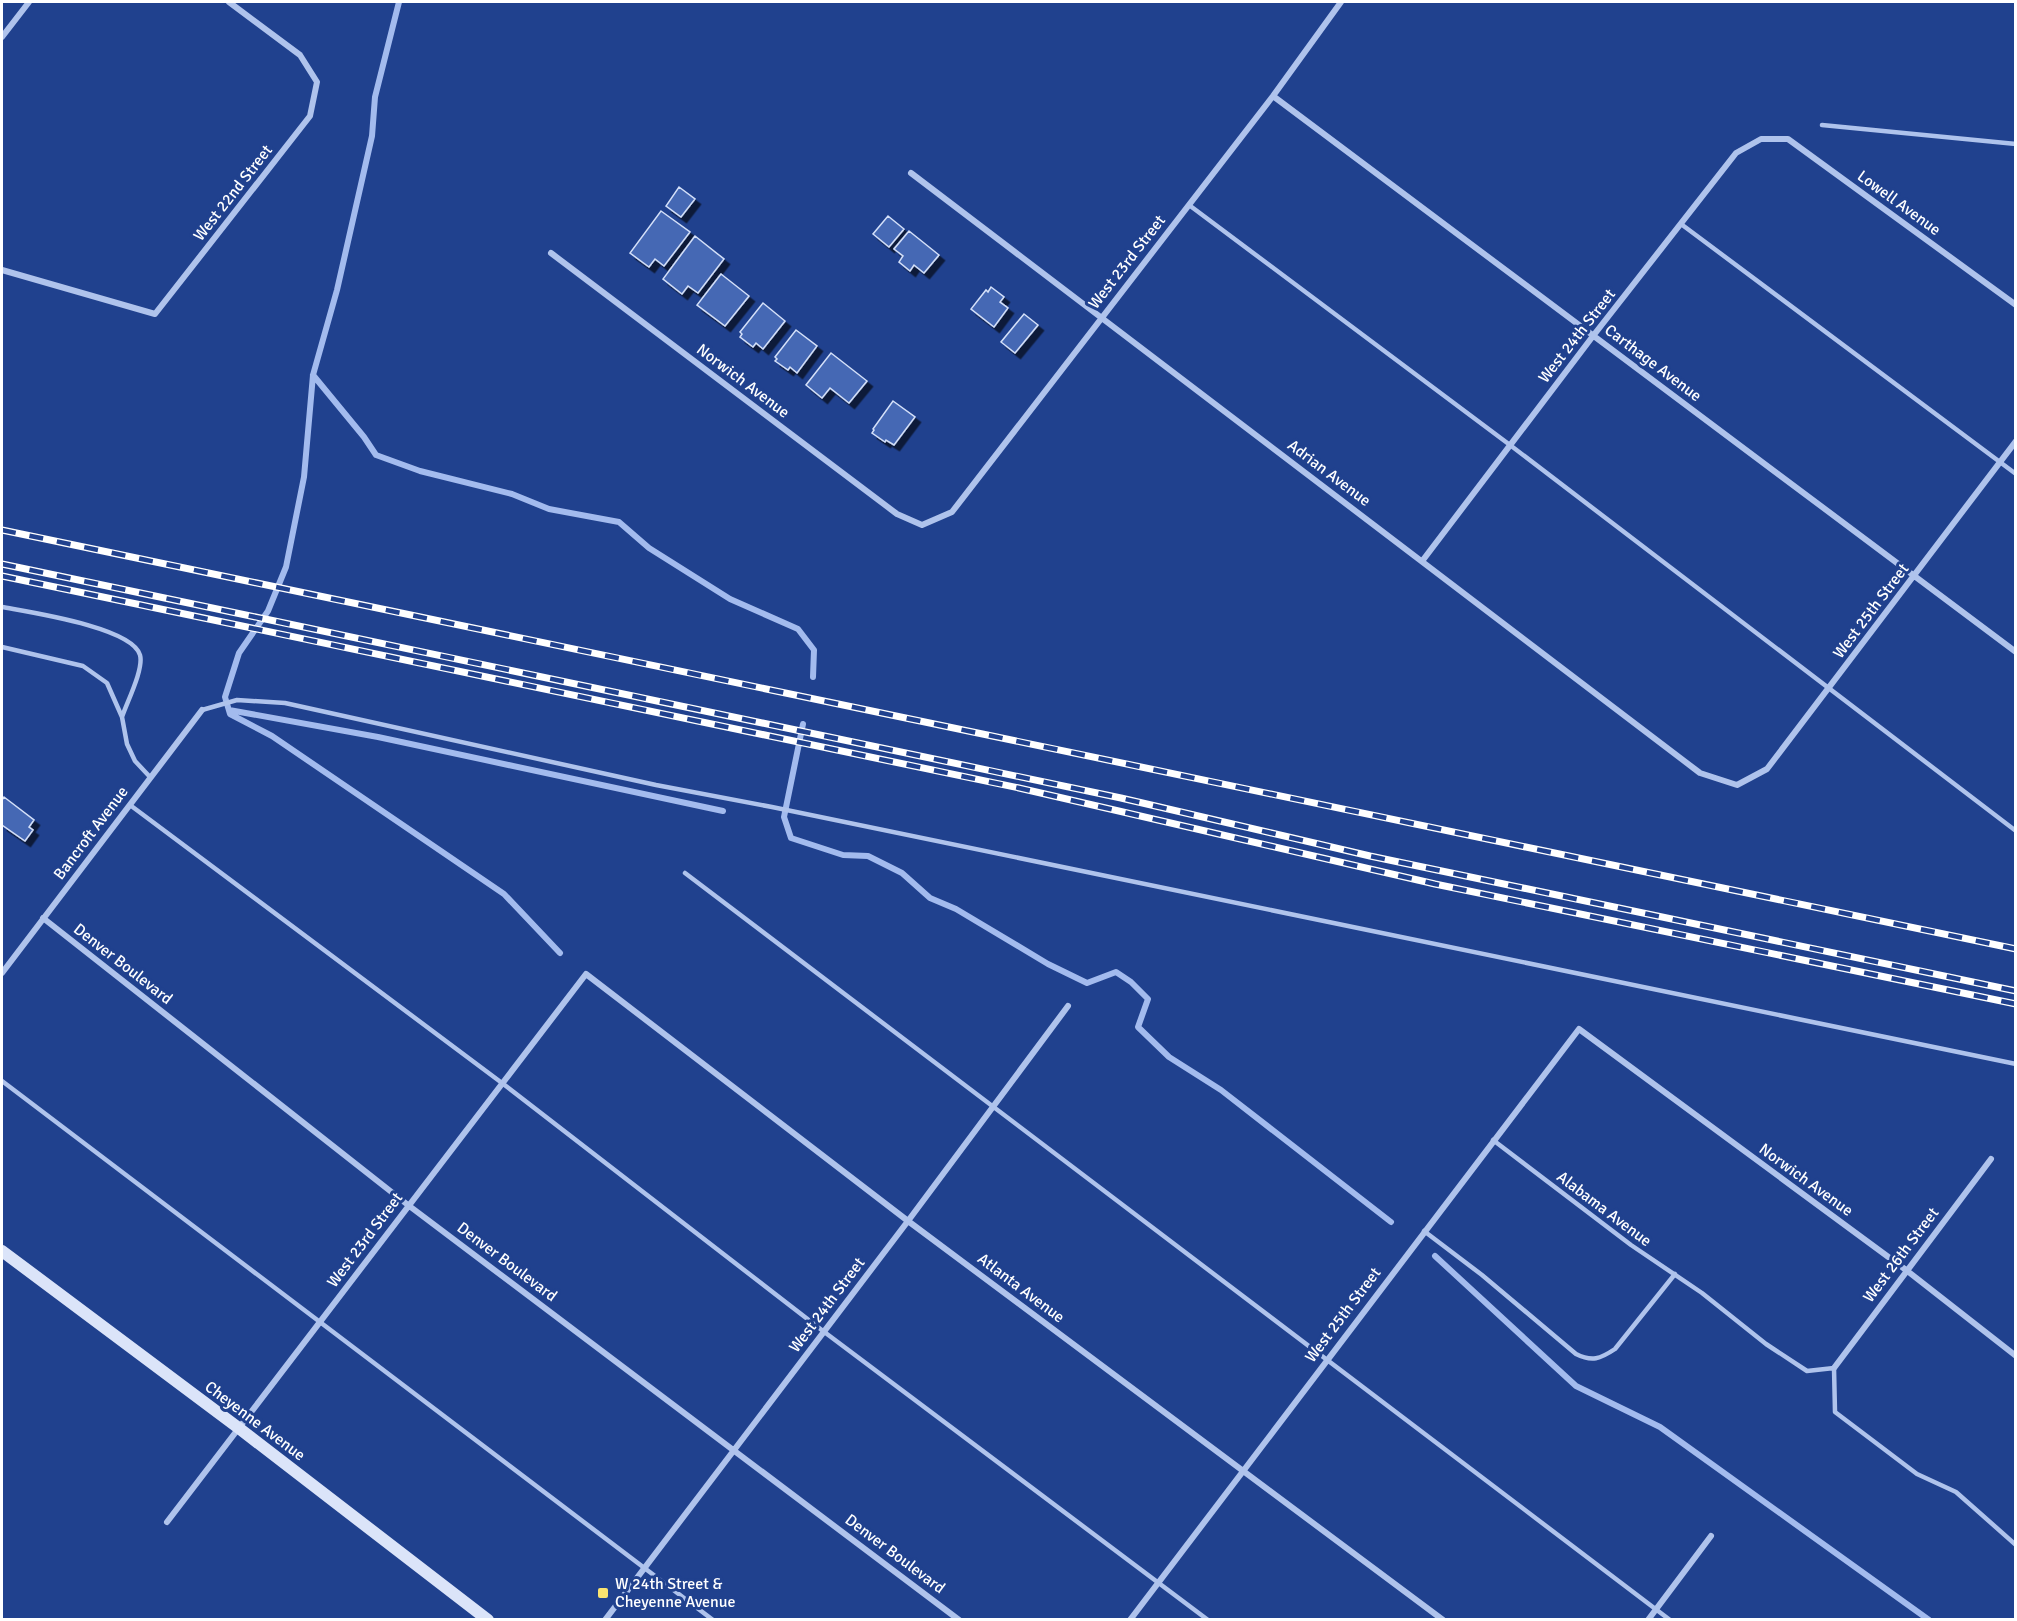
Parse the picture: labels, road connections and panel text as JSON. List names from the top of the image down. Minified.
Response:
{"streets":{"street":["West 22nd Street","Lowell Avenue","West 23rd Street","West 24th Street","Carthage Avenue","Norwich Avenue","Adrian Avenue","West 25th Street","Bancroft Avenue","Denver Boulevard","West 26th Street","Atlanta Avenue","Cheyenne Avenue"],"lane":["Alabama Avenue"]},"crossings":[["Lowell Avenue","West 24th Street"],["West 23rd Street","Carthage Avenue"],["West 23rd Street","Norwich Avenue"],["West 23rd Street","Adrian Avenue"],["West 23rd Street","Denver Boulevard"],["West 23rd Street","Atlanta Avenue"],["West 23rd Street","Cheyenne Avenue"],["West 24th Street","Carthage Avenue"],["West 24th Street","Adrian Avenue"],["West 24th Street","Denver Boulevard"],["West 24th Street","Atlanta Avenue"],["Carthage Avenue","West 25th Street"],["Norwich Avenue","West 25th Street"],["Norwich Avenue","West 26th Street"],["Adrian Avenue","West 25th Street"],["West 25th Street","Alabama Avenue"],["West 25th Street","Atlanta Avenue"],["Bancroft Avenue","Denver Boulevard"],["Alabama Avenue","West 26th Street"]],"places":{"transit":["W 24th Street & Cheyenne Avenue"]}}
